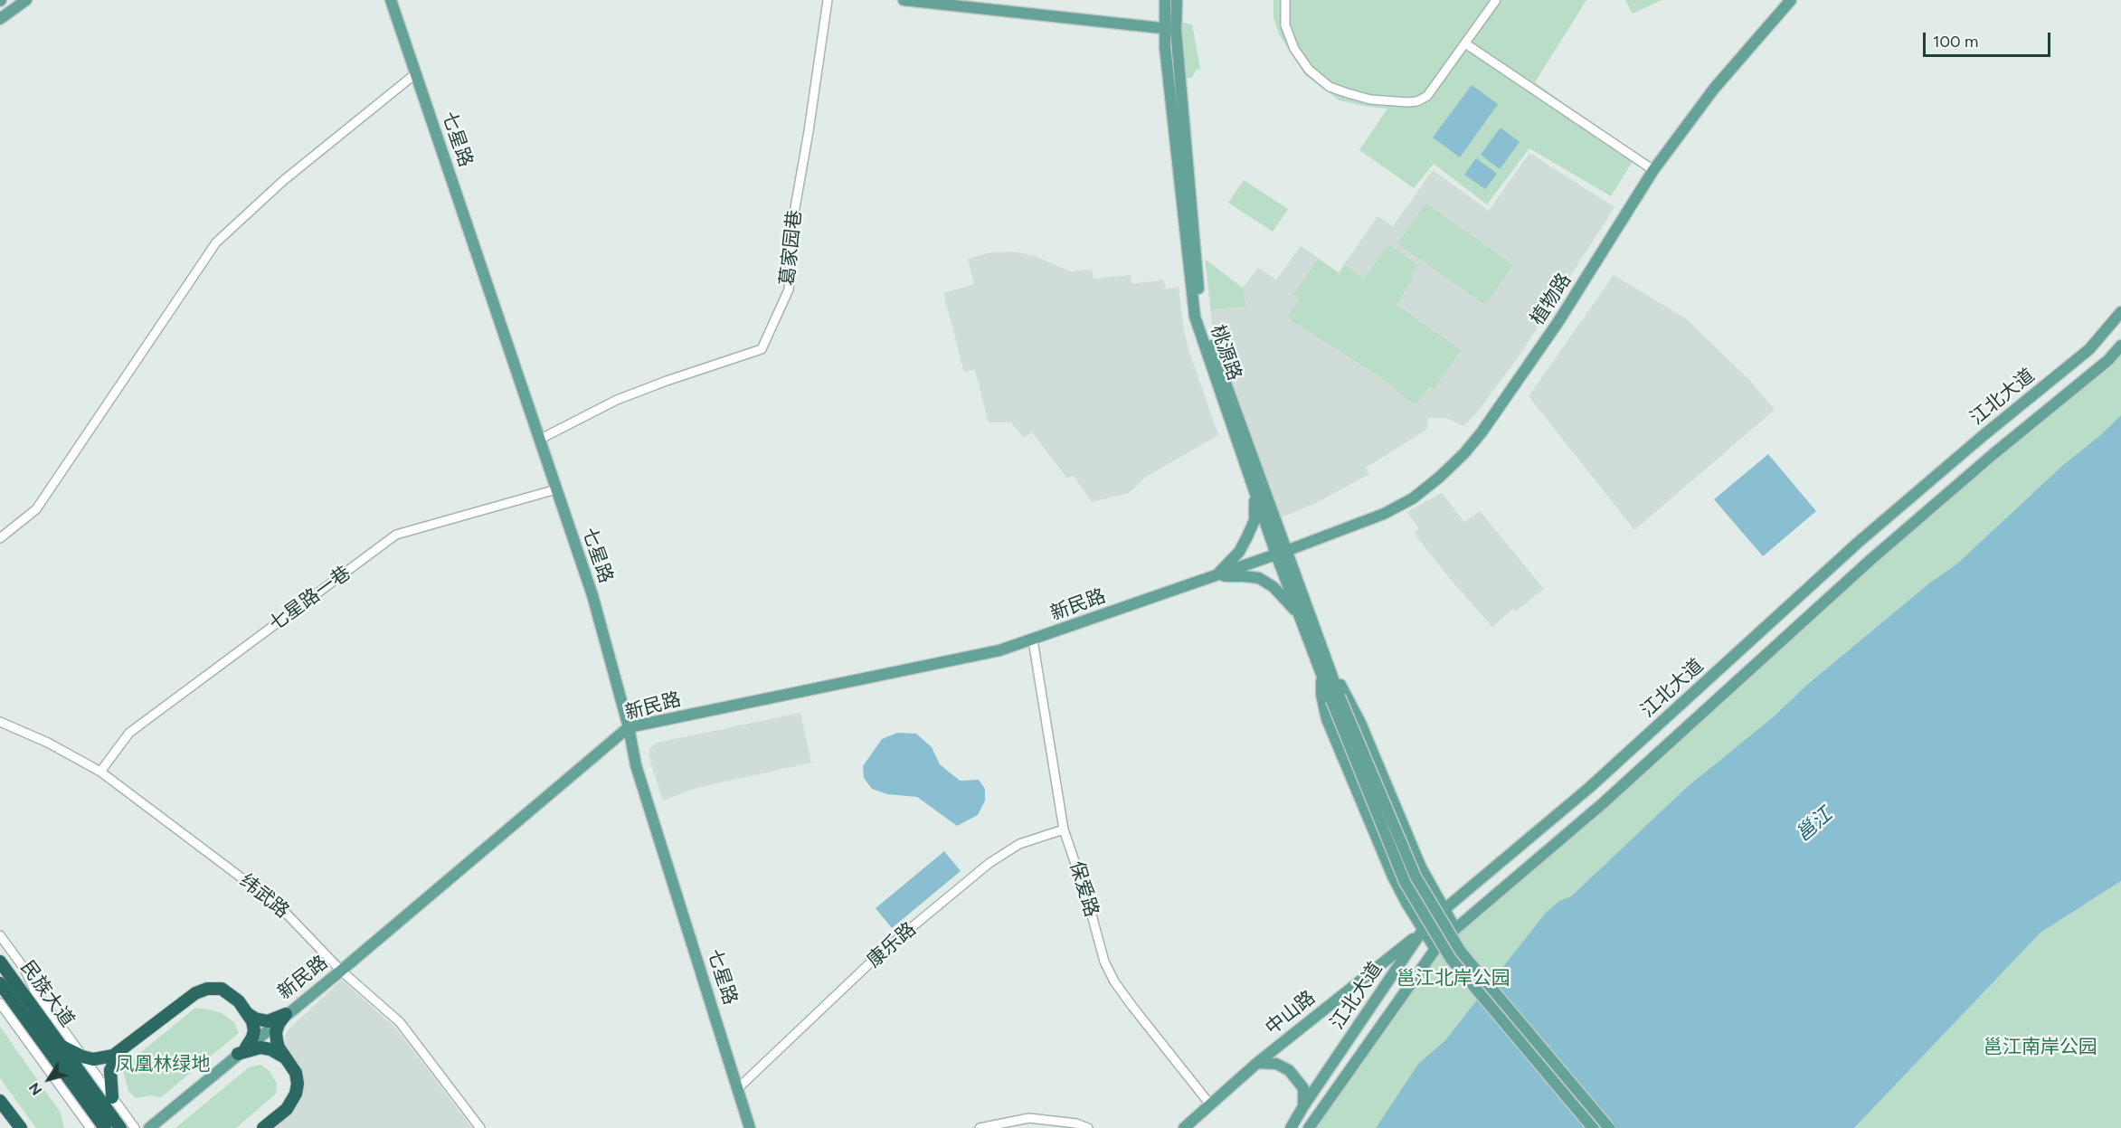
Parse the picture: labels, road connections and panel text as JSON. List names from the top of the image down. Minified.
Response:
{"streets":{"highway":["民族大道"],"main road":["七星路","植物路","桃源路","江北大道","新民路","中山路"],"street":["葛家园巷","七星路一巷","保爱路","纬武路","康乐路"]},"crossings":[["七星路","葛家园巷"],["七星路","七星路一巷"],["七星路","新民路"],["七星路","康乐路"],["植物路","桃源路"],["植物路","新民路"],["桃源路","新民路"],["江北大道","中山路"],["七星路一巷","纬武路"],["新民路","保爱路"],["新民路","纬武路"],["保爱路","康乐路"],["保爱路","中山路"]],"water":["邕江"],"parks":["邕江北岸公园","邕江南岸公园","凤凰林绿地"],"scale_bar":"100 m","north":"bottom left"}
